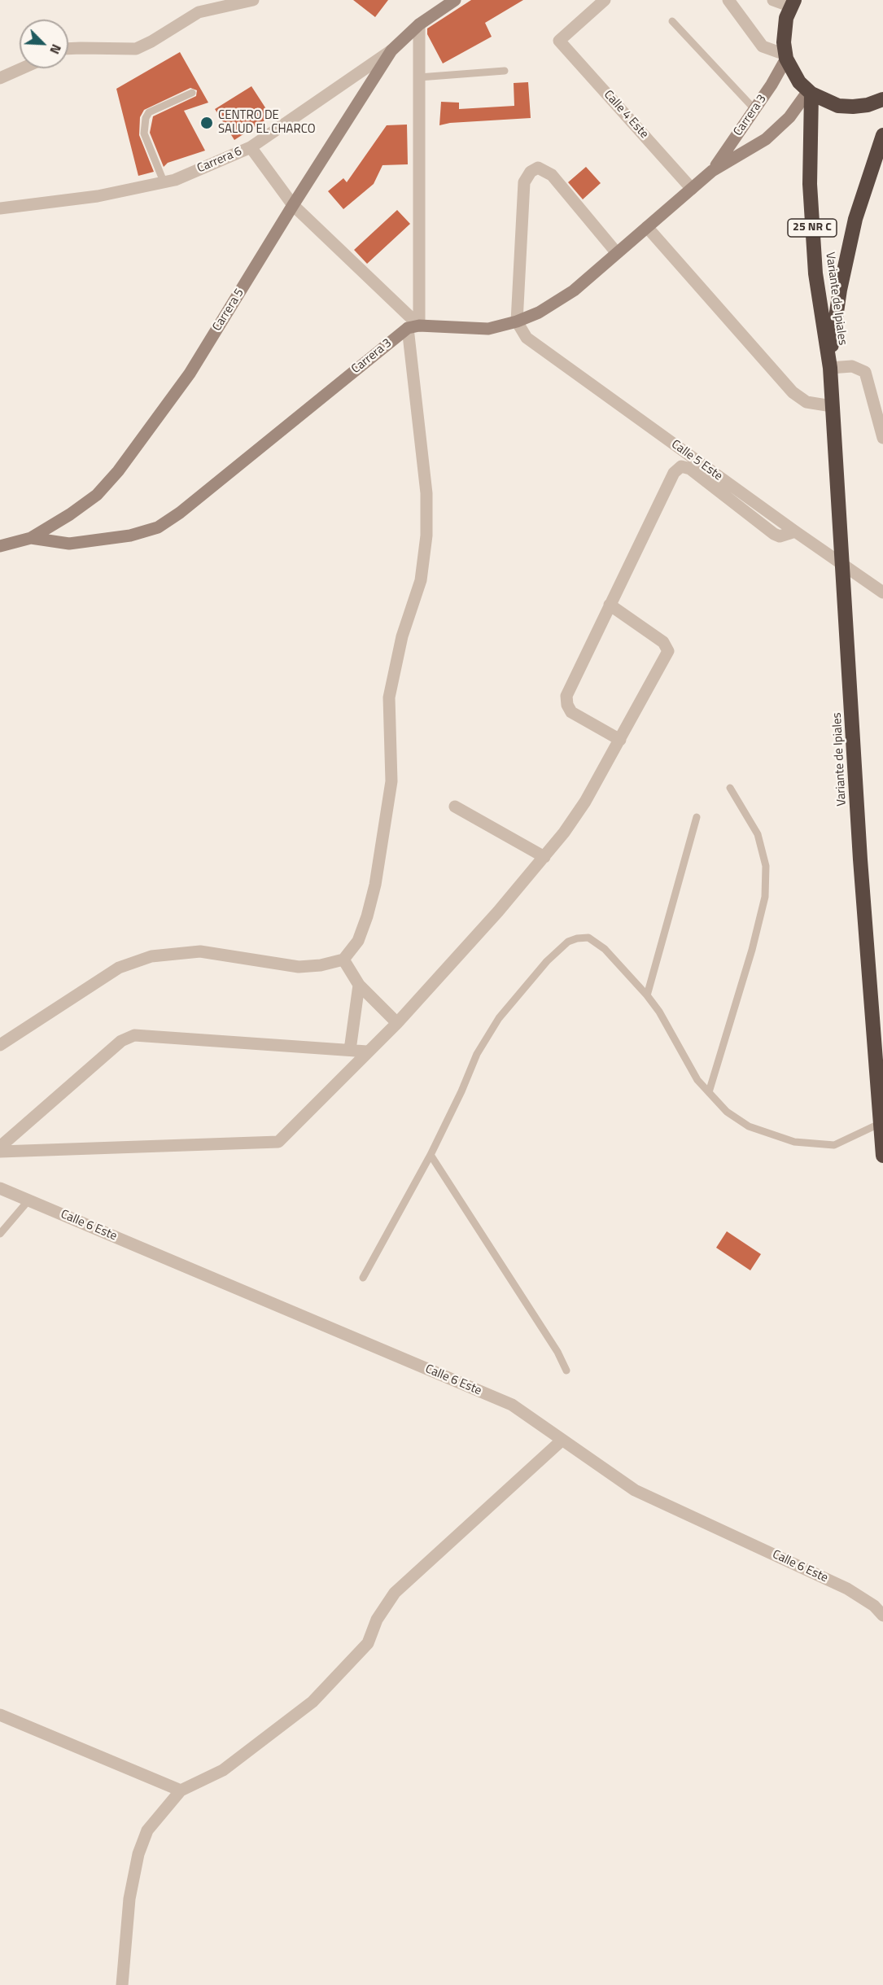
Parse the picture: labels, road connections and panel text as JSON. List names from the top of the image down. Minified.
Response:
{"streets":{"highway":["25 NR C","Variante de Ipiales"],"street":["Calle 4 Este","Carrera 3","Carrera 6","Carrera 5","Calle 5 Este","Calle 6 Este"]},"crossings":[["Calle 4 Este","Carrera 3"],["Carrera 3","Variante de Ipiales"],["Carrera 3","Carrera 5"],["Carrera 3","Calle 5 Este"],["Carrera 6","Carrera 5"],["Variante de Ipiales","Calle 5 Este"]],"places":["CENTRO DE SALUD EL CHARCO"],"north":"bottom right"}
